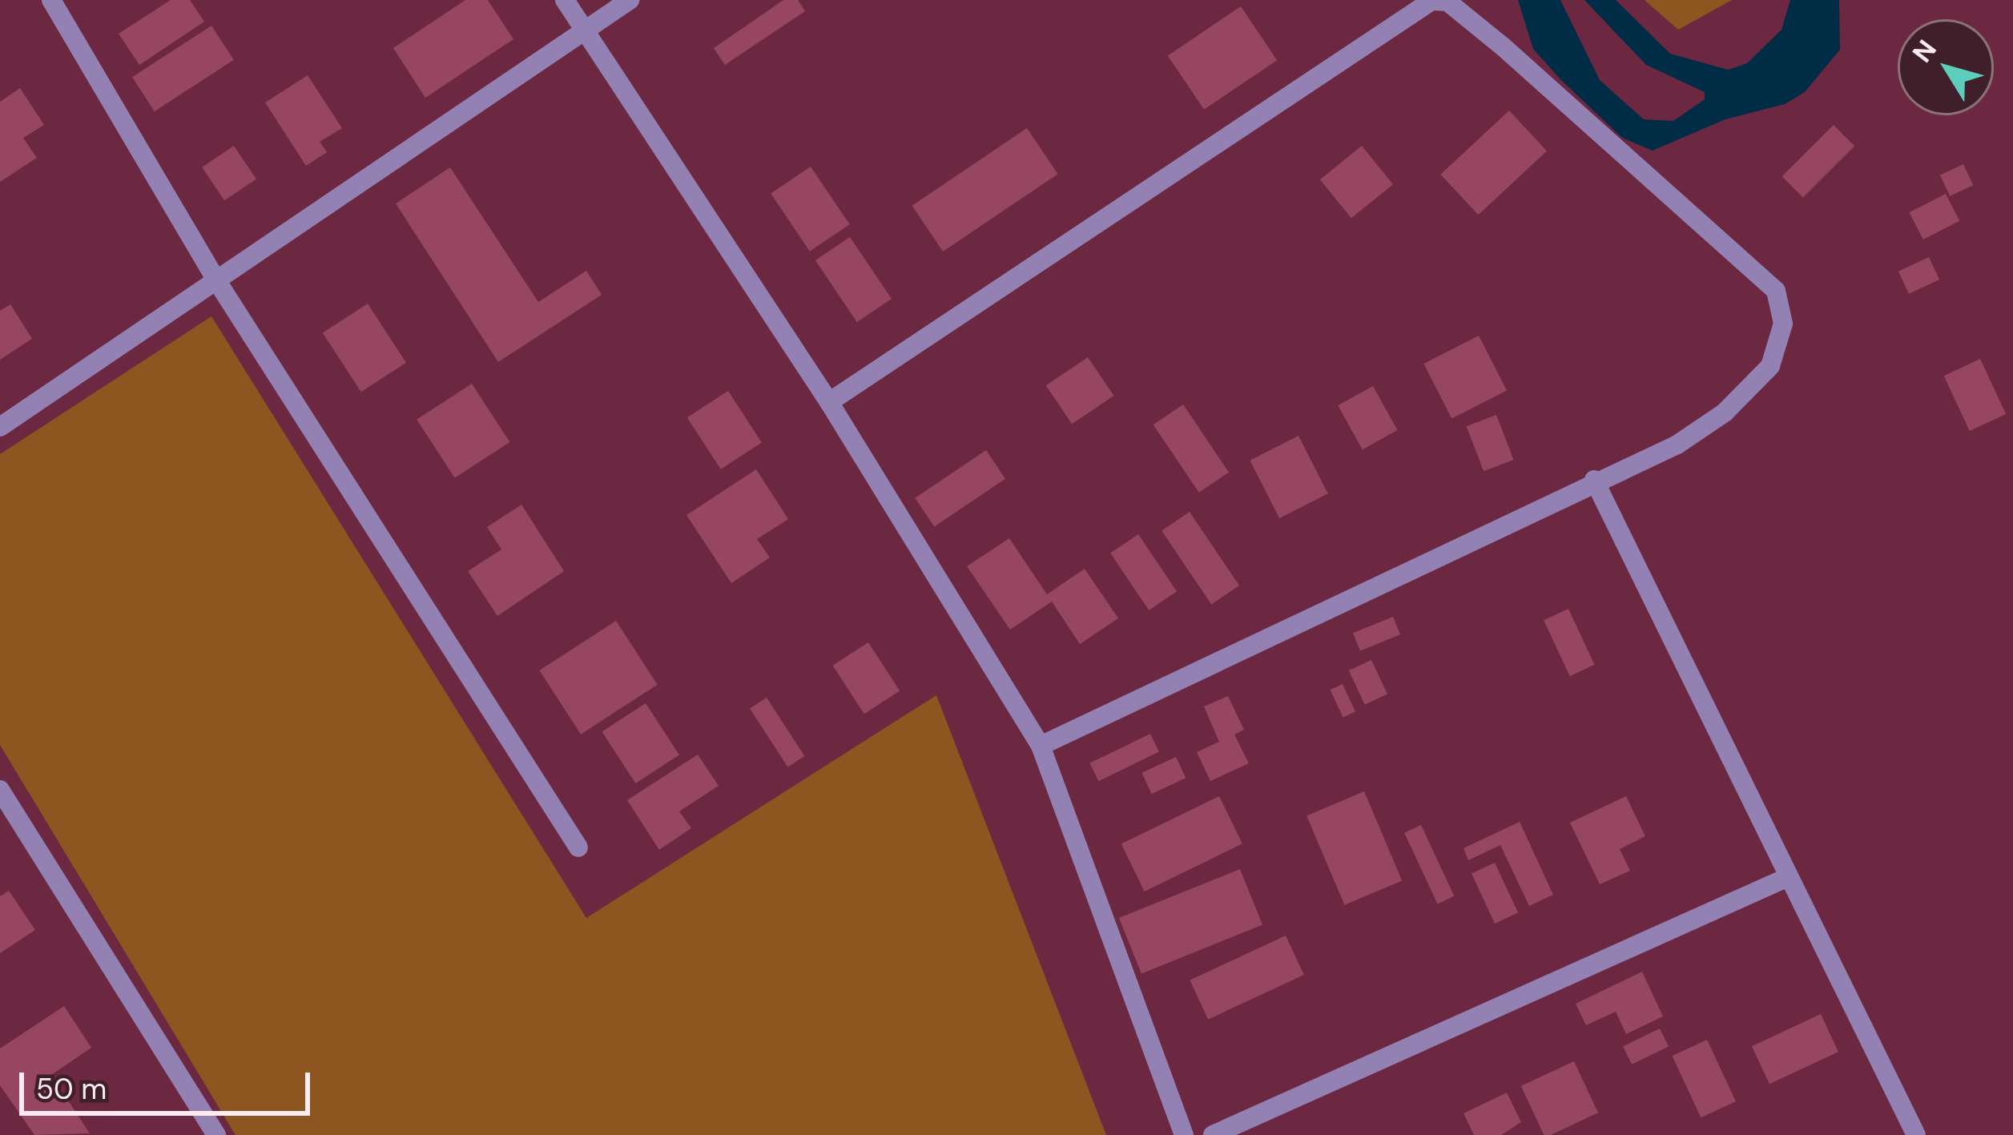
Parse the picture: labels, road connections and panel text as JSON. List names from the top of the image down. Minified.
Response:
{"scale_bar":"50 m","north":"top left"}
